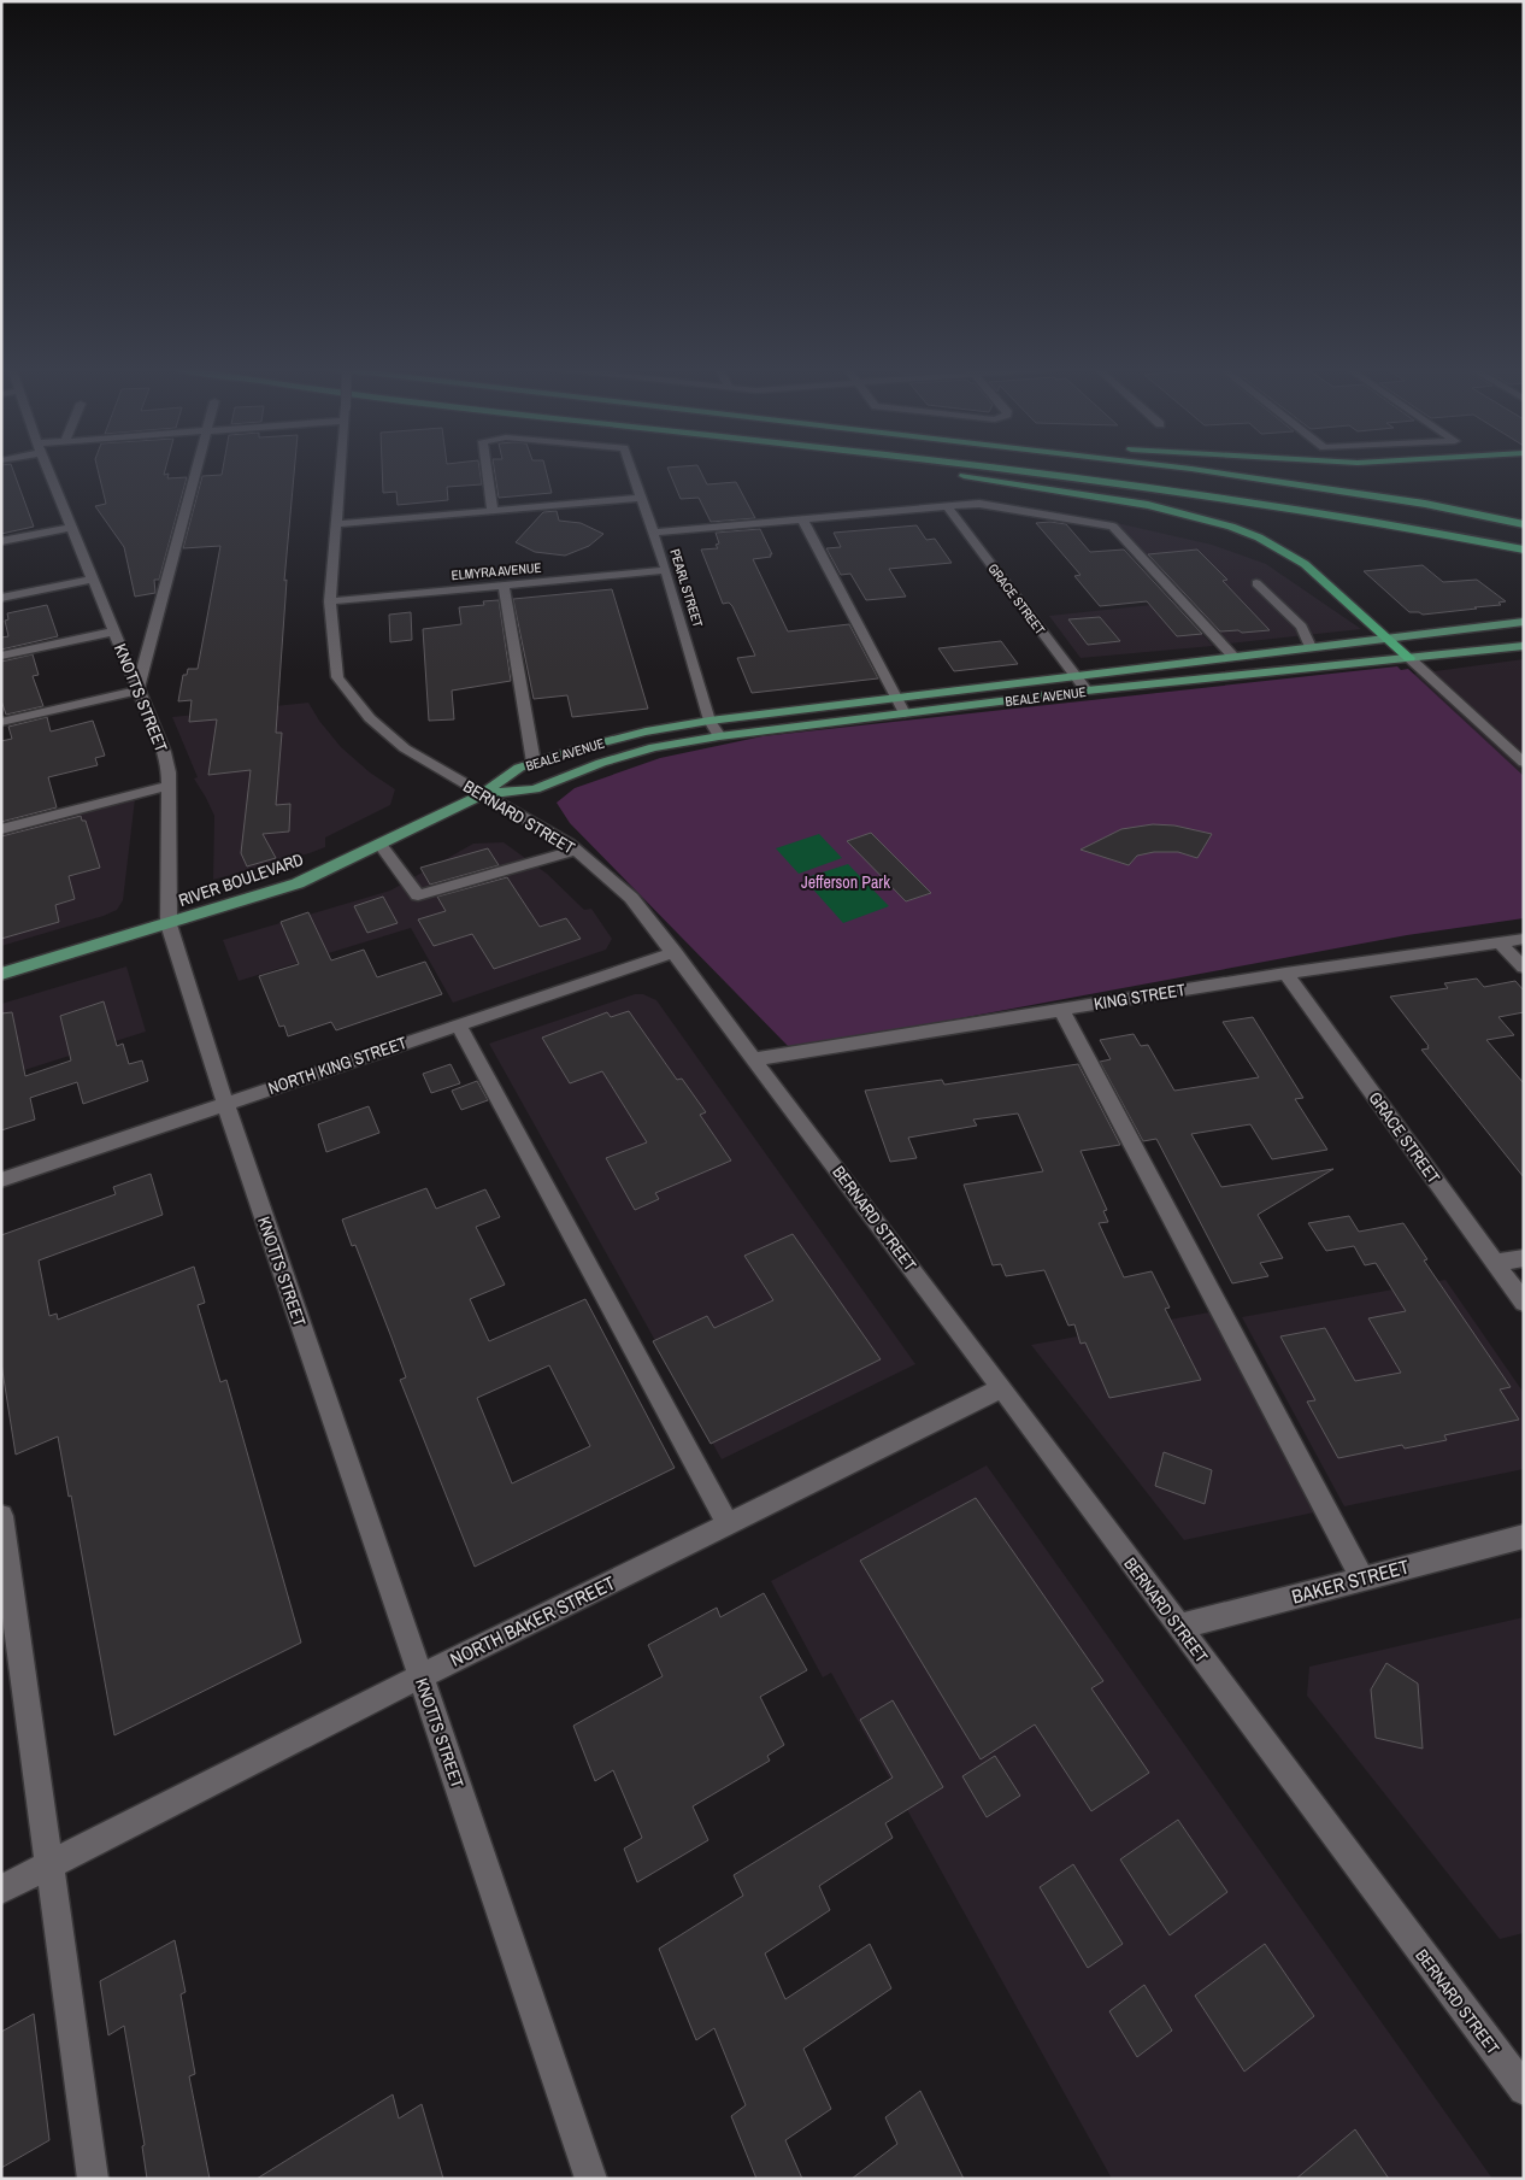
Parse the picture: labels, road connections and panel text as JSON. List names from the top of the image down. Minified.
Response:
{"streets":{"main road":["BEALE AVENUE","RIVER BOULEVARD"],"street":["ELMYRA AVENUE","PEARL STREET","GRACE STREET","KNOTTS STREET","BERNARD STREET","KING STREET","NORTH KING STREET","BAKER STREET","NORTH BAKER STREET"]},"crossings":[["ELMYRA AVENUE","PEARL STREET"],["ELMYRA AVENUE","BERNARD STREET"],["PEARL STREET","BEALE AVENUE"],["GRACE STREET","BEALE AVENUE"],["GRACE STREET","KING STREET"],["BEALE AVENUE","BERNARD STREET"],["BEALE AVENUE","RIVER BOULEVARD"],["KNOTTS STREET","RIVER BOULEVARD"],["KNOTTS STREET","NORTH KING STREET"],["KNOTTS STREET","NORTH BAKER STREET"],["BERNARD STREET","RIVER BOULEVARD"],["BERNARD STREET","KING STREET"],["BERNARD STREET","NORTH KING STREET"],["BERNARD STREET","BAKER STREET"],["BERNARD STREET","NORTH BAKER STREET"]],"parks":["Jefferson Park"]}
